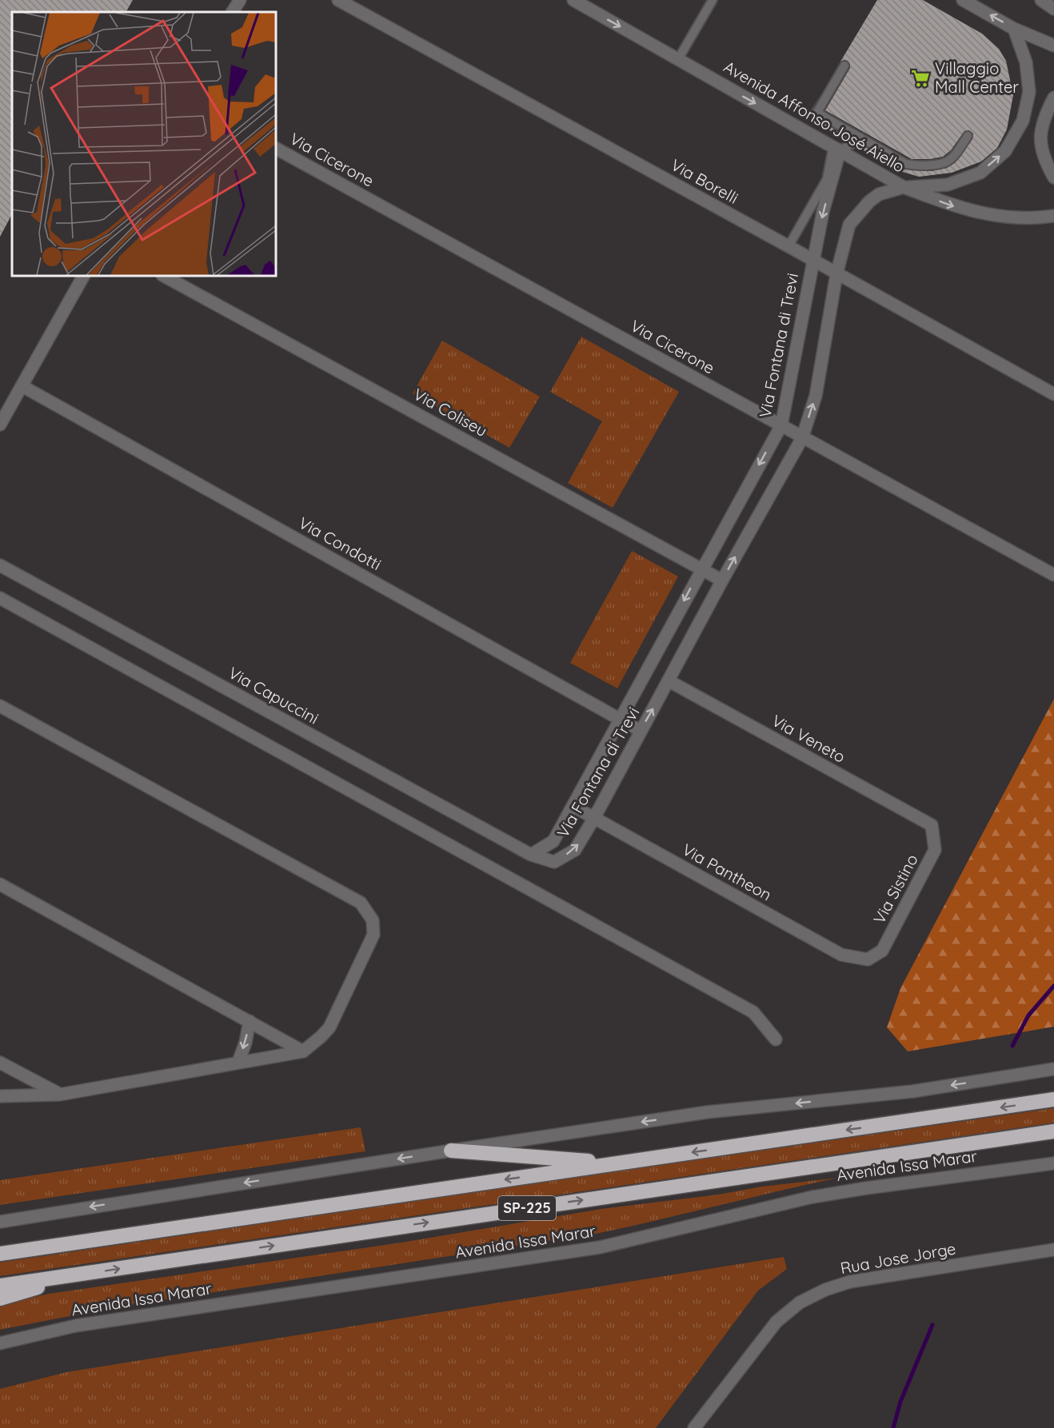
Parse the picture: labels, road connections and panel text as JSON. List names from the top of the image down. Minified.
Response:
{"streets":{"highway":["SP-225"],"street":["Avenida Affonso José Aiello","Via Cicerone","Via Borelli","Via Fontana di Trevi","Via Coliseu","Via Condotti","Via Capuccini","Via Veneto","Via Pantheon","Via Sistino","Avenida Issa Marar","Rua Jose Jorge"]},"crossings":[["Avenida Affonso José Aiello","Via Fontana di Trevi"],["Via Cicerone","Via Fontana di Trevi"],["Via Borelli","Via Fontana di Trevi"],["Via Fontana di Trevi","Via Coliseu"],["Via Fontana di Trevi","Via Condotti"],["Via Fontana di Trevi","Via Capuccini"],["Via Fontana di Trevi","Via Veneto"],["Via Fontana di Trevi","Via Pantheon"],["Via Veneto","Via Sistino"],["Via Pantheon","Via Sistino"]],"one_way":["Avenida Affonso José Aiello"],"places":{"supermarket":["Villaggio Mall Center"]}}
